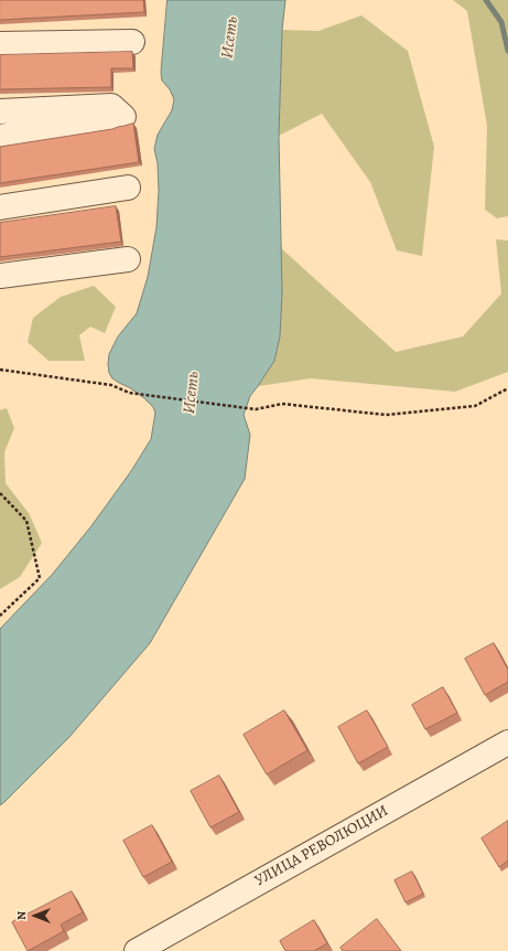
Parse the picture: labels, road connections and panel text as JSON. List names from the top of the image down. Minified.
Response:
{"streets":{"street":["УЛИЦА РЕВОЛЮЦИИ"]},"water":["Исеть"],"north":"left"}
